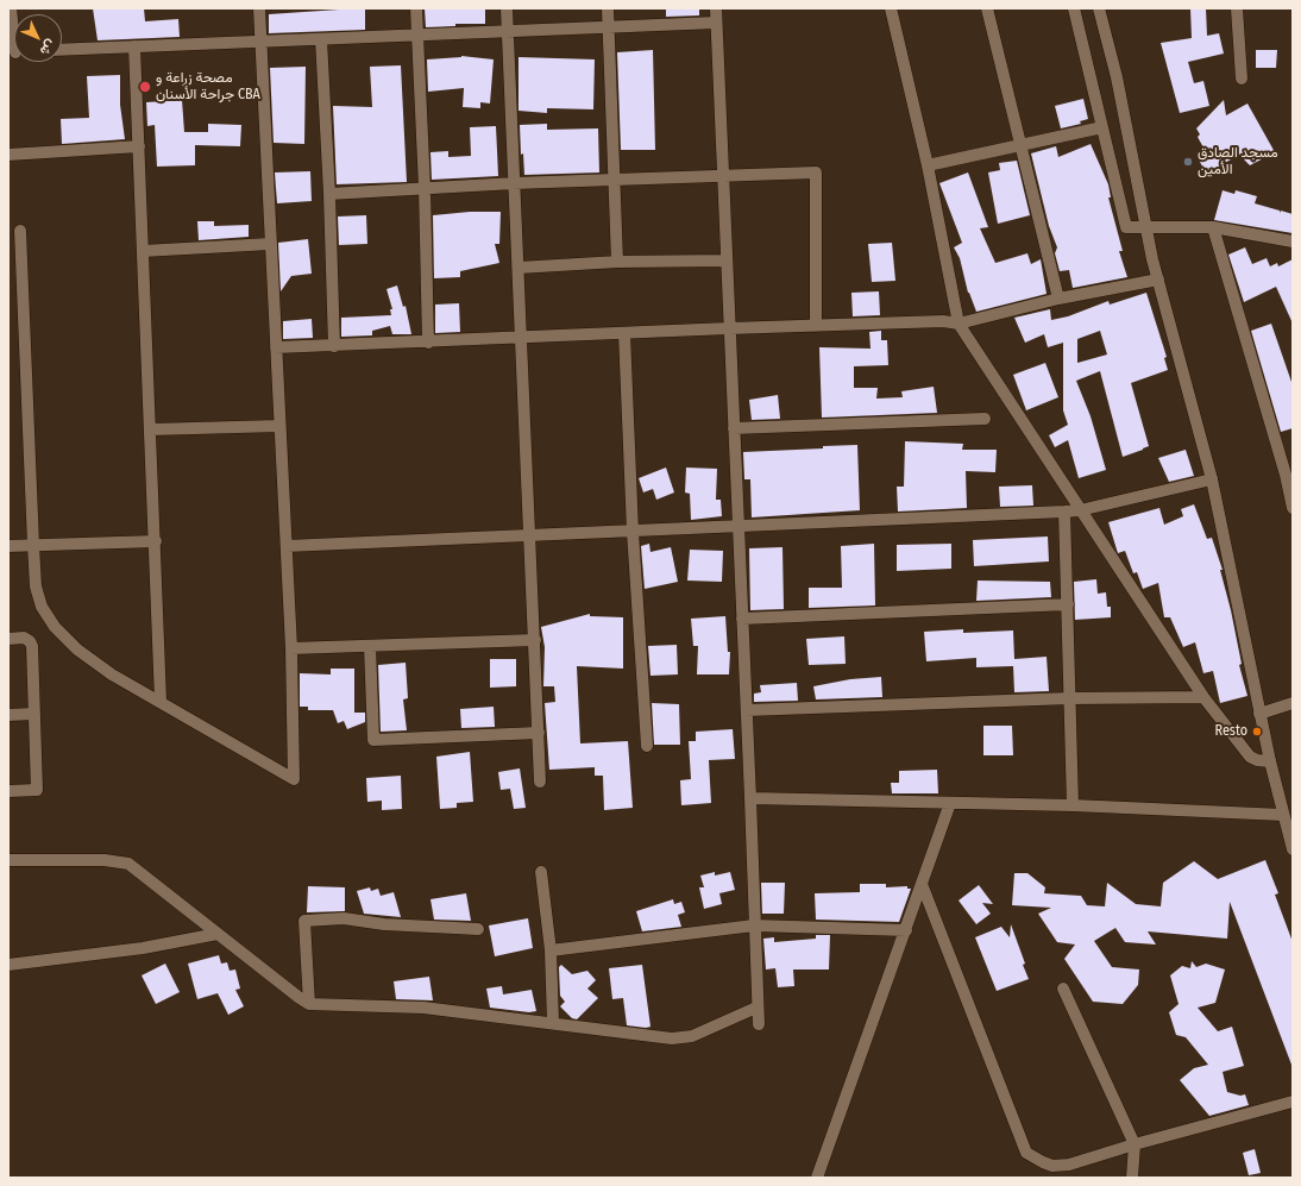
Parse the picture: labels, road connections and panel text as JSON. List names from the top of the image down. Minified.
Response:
{"places":["مصحة زراعة و جراحة الأسنان CBA","مسجد الصادق الأمين","Resto"],"north":"bottom right"}
